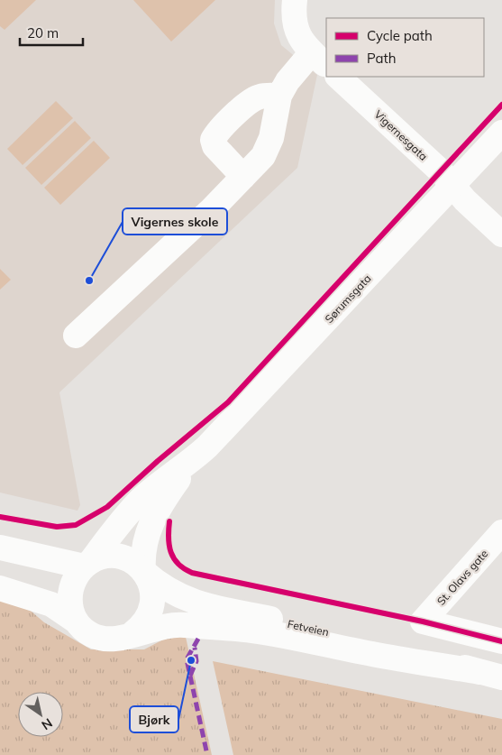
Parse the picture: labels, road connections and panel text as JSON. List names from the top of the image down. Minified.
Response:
{"streets":{"main road":["Vigernesgata","Sørumsgata","St. Olavs gate","Fetveien"]},"crossings":[["Vigernesgata","Sørumsgata"],["Sørumsgata","Fetveien"]],"places":["Vigernes skole","Bjørk"],"legend":["Cycle path","Path"],"scale_bar":"20 m","north":"bottom right"}
